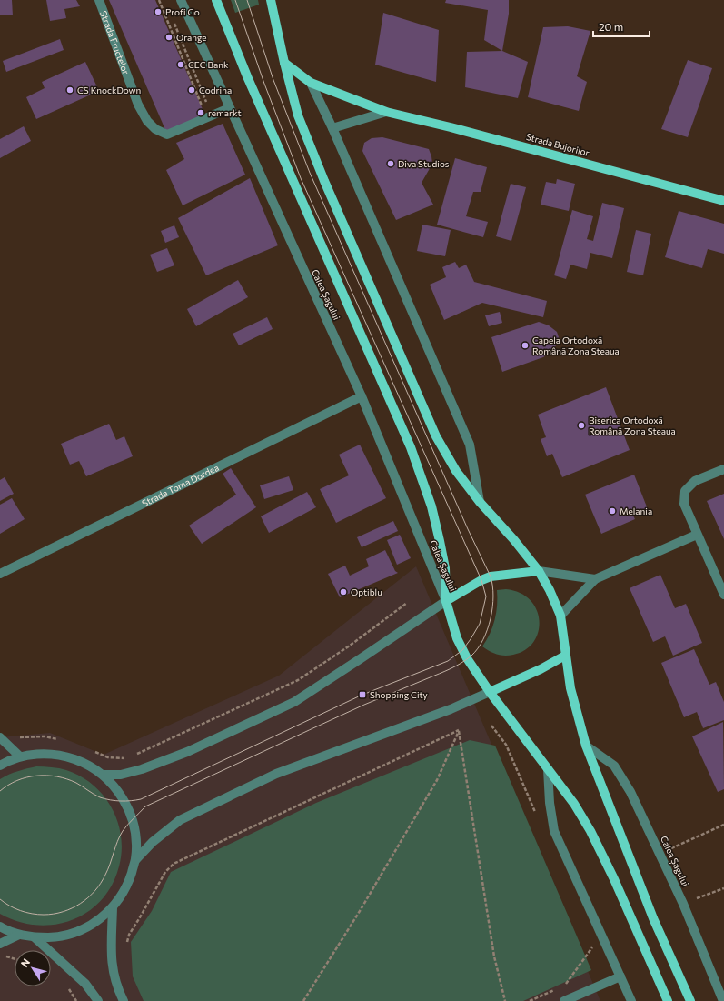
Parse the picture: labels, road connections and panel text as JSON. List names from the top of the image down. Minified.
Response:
{"streets":{"main road":["Strada Bujorilor","Calea Șagului"],"street":["Strada Fructelor","Strada Toma Dordea"]},"crossings":[["Strada Fructelor","Calea Șagului"],["Calea Șagului","Strada Toma Dordea"]],"places":{"other":["Profi Go","Orange","CEC Bank","CS KnockDown","Codrina","remarkt","Diva Studios","Capela Ortodoxă Română Zona Steaua","Biserica Ortodoxă Română Zona Steaua","Melania","Optiblu"],"transit":["Shopping City"]},"scale_bar":"20 m","north":"top left"}
